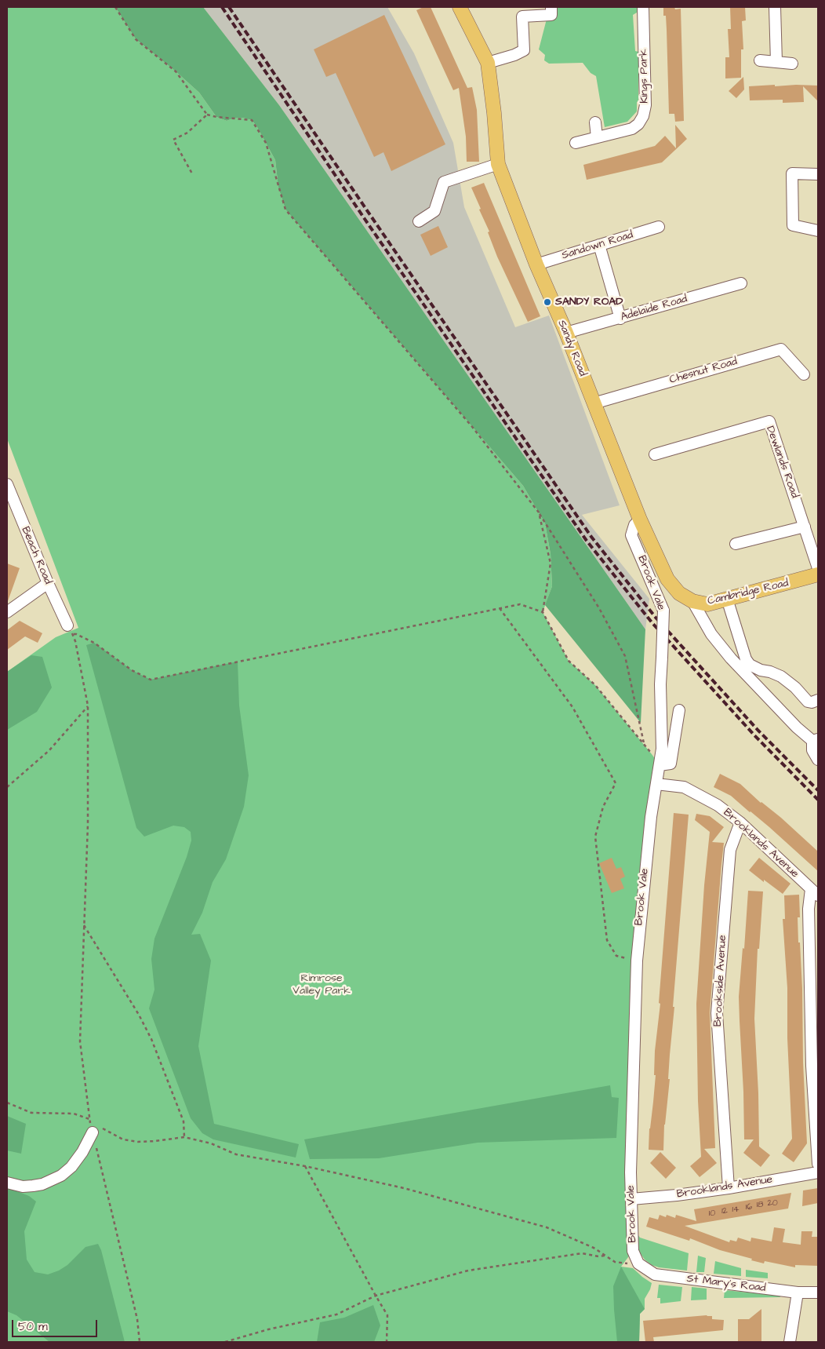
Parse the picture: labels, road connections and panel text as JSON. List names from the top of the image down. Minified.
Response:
{"streets":{"main road":["Sandy Road","Cambridge Road"],"street":["Kings Park","Sandown Road","Adelaide Road","Chesnut Road","Dewlands Road","Beach Road","Brook Vale","Brooklands Avenue","Brookside Avenue","St Mary's Road"]},"crossings":[["Sandown Road","Sandy Road"],["Adelaide Road","Sandy Road"],["Sandy Road","Chesnut Road"],["Sandy Road","Brook Vale"],["Sandy Road","Cambridge Road"],["Brook Vale","Brooklands Avenue"],["Brook Vale","St Mary's Road"],["Brooklands Avenue","Brookside Avenue"]],"parks":["Rimrose Valley Park"],"places":["SANDY ROAD"],"house_numbers":["20","18","16","14","12","10"],"scale_bar":"50 m"}
